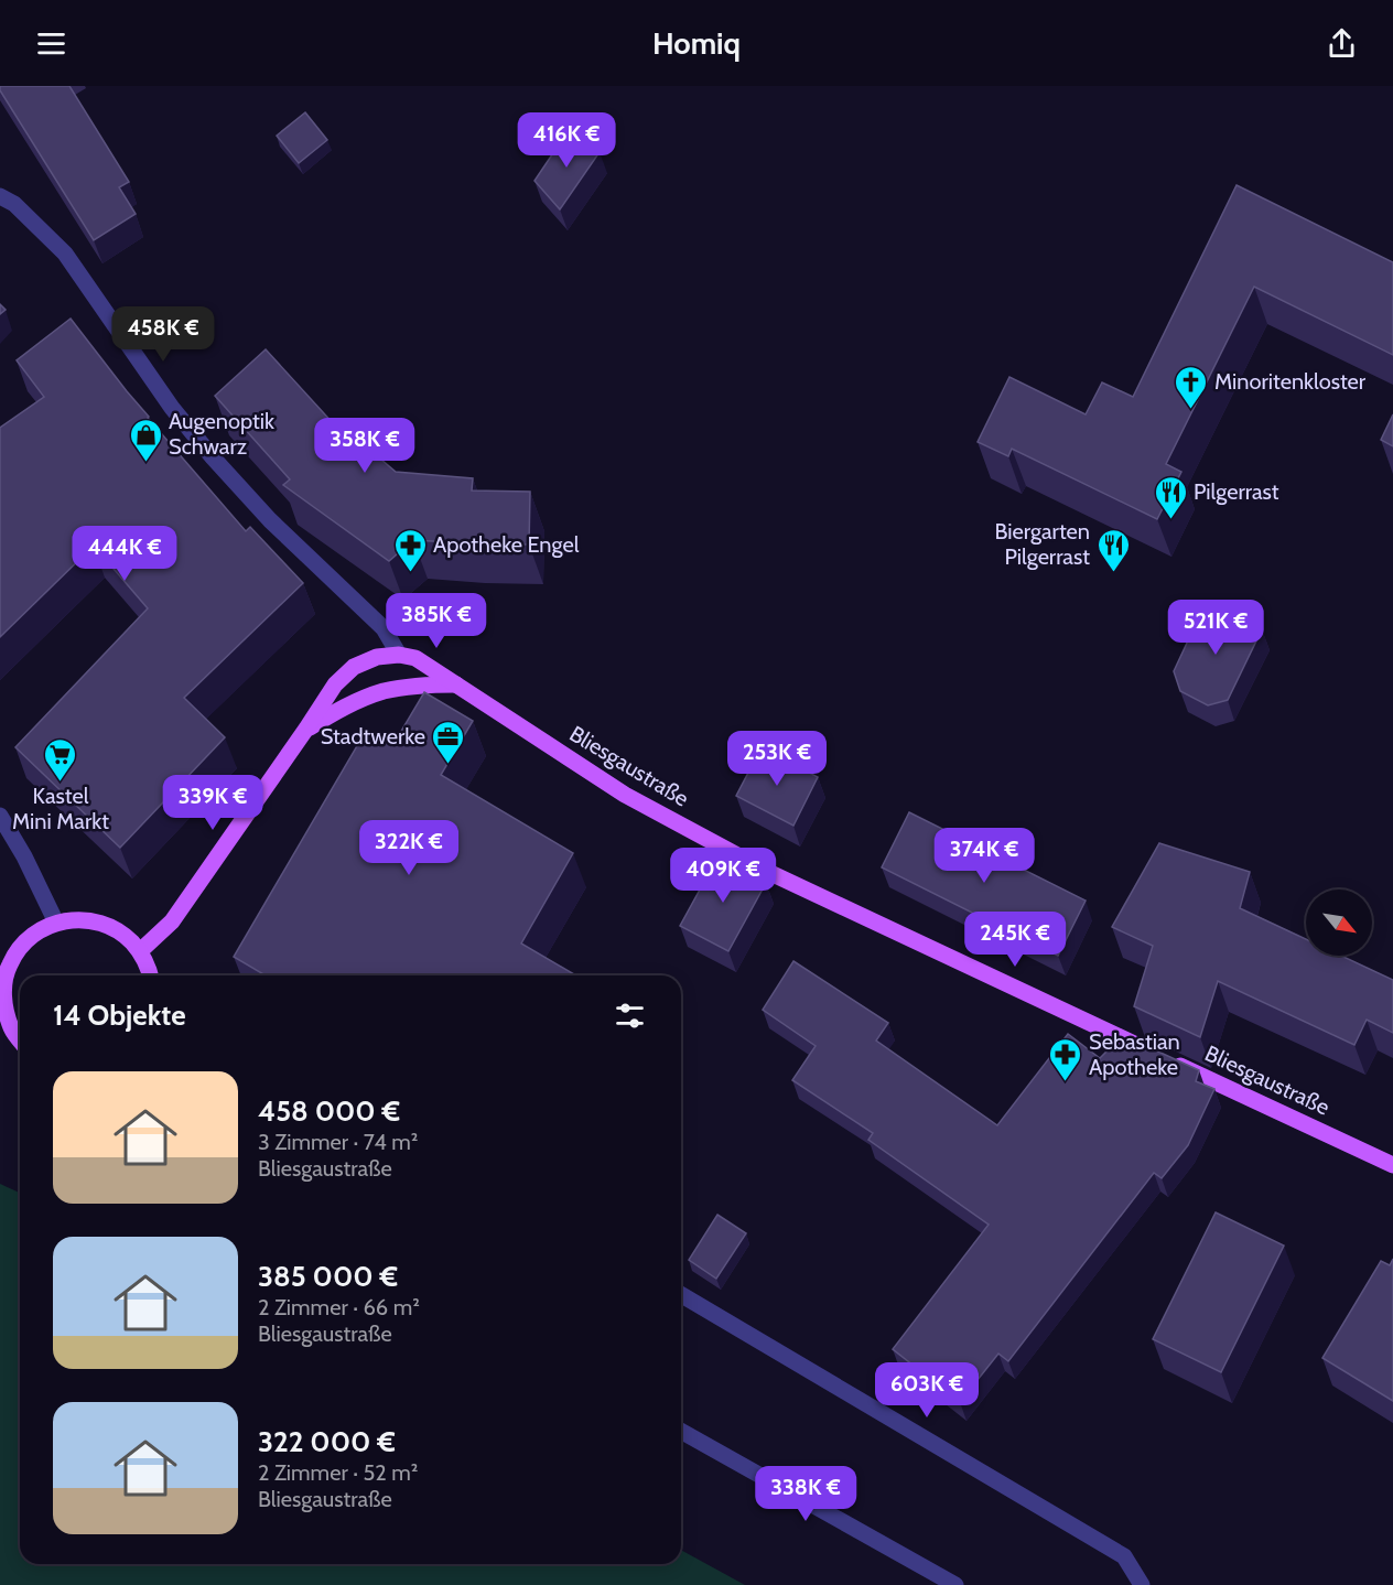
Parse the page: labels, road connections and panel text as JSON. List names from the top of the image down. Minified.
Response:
{"streets":{"main road":["Bliesgaustraße"]},"places":{"church":["Minoritenkloster"],"shop":["Augenoptik Schwarz"],"restaurant":["Pilgerrast","Biergarten Pilgerrast"],"pharmacy":["Apotheke Engel","Sebastian Apotheke"],"office":["Stadtwerke"],"supermarket":["Kastel Mini Markt"]},"north":"bottom right","page":{"header":"Homiq","price":["416K €","458K €","358K €","444K €","385K €","521K €","253K €","339K €","322K €","374K €","409K €","245K €","603K €","338K €"],"heading":"14 Objekte","list":[{"name":"458 000 €","note":"3 Zimmer · 74 m² · Bliesgaustraße"},{"name":"385 000 €","note":"2 Zimmer · 66 m² · Bliesgaustraße"},{"name":"322 000 €","note":"2 Zimmer · 52 m² · Bliesgaustraße"}]}}
